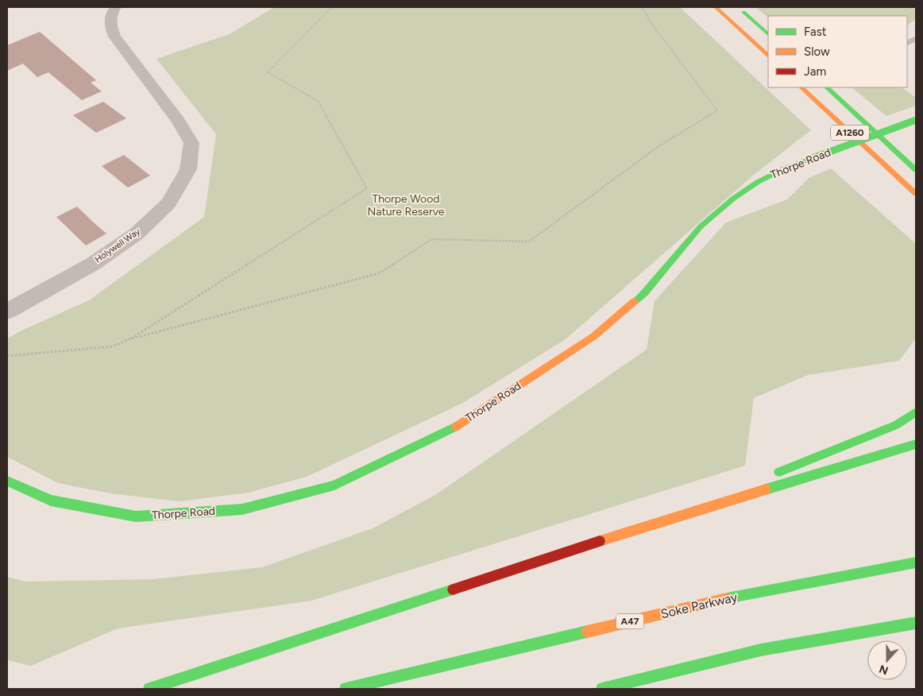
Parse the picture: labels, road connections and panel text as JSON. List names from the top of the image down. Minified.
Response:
{"streets":{"main road":["A1260","Thorpe Road","Soke Parkway","A47"],"street":["Holywell Way"]},"parks":["Thorpe Wood Nature Reserve"],"legend":["Fast","Slow","Jam"],"north":"bottom"}
